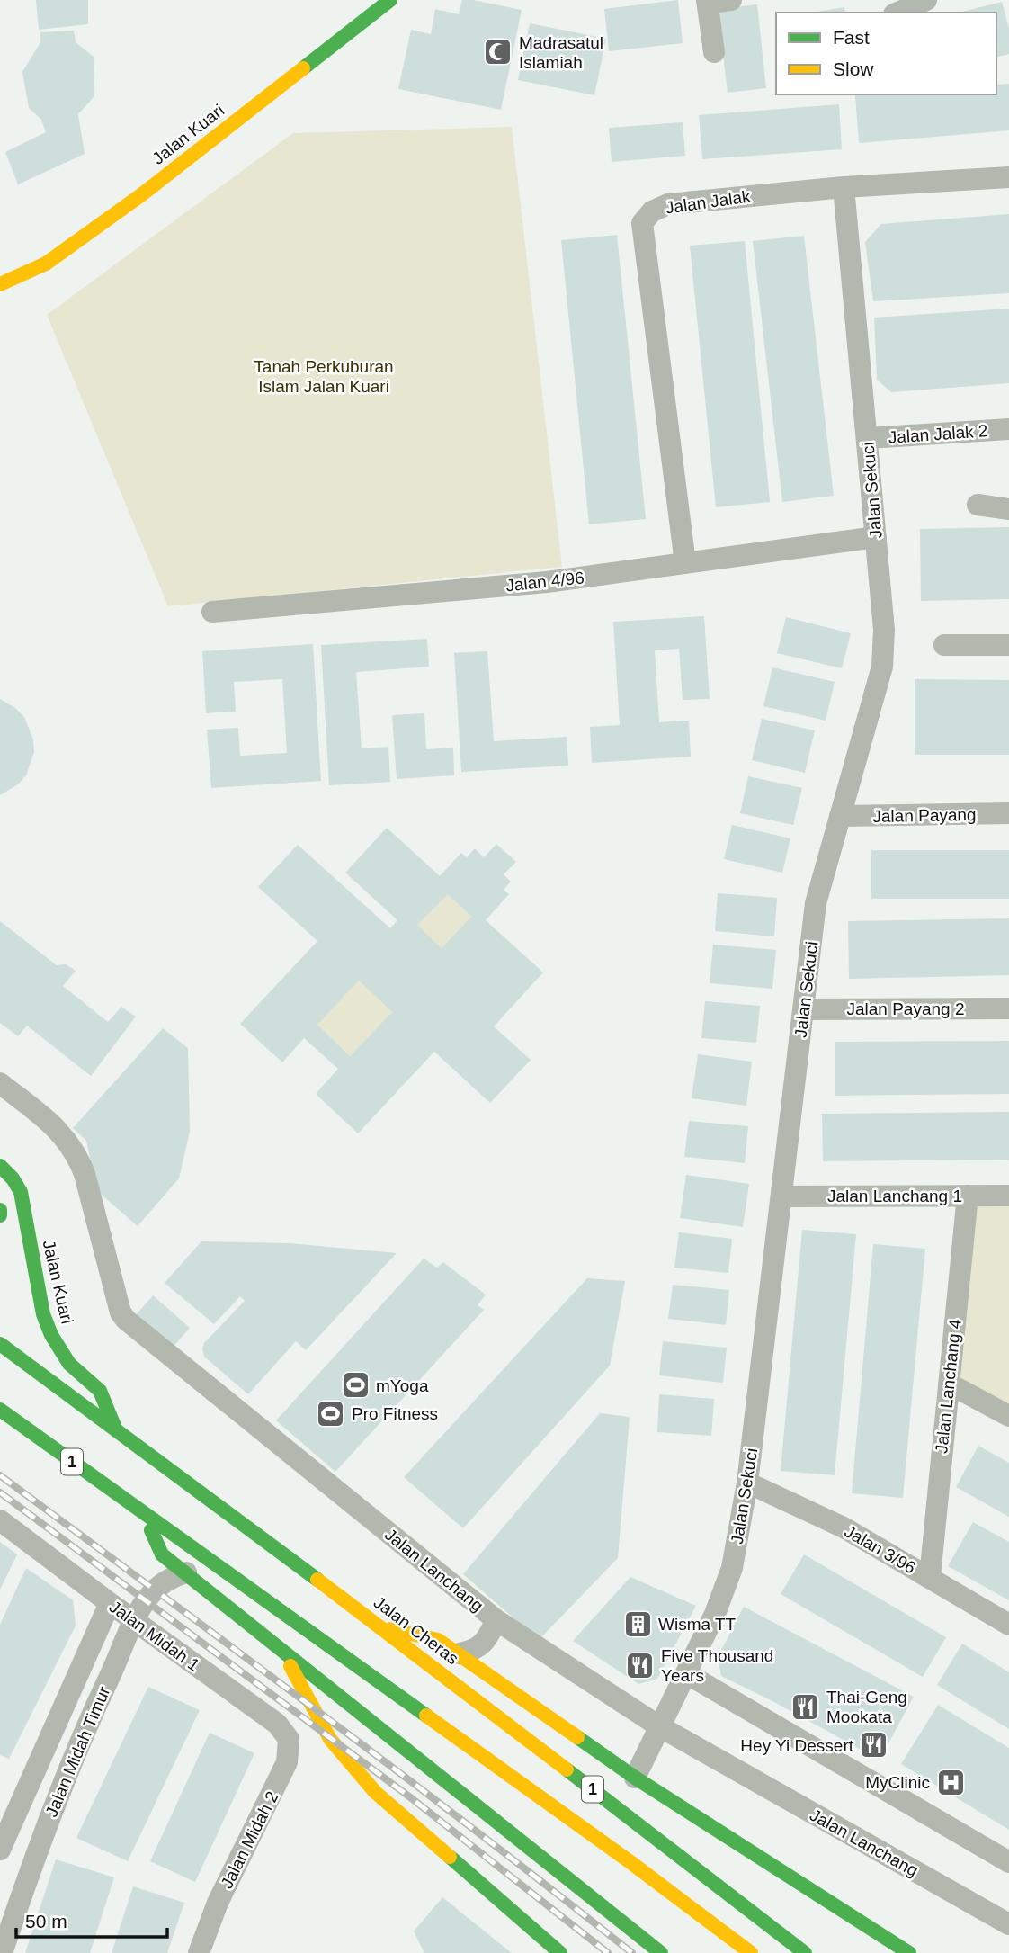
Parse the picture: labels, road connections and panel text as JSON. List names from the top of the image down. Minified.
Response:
{"streets":{"main road":["Jalan Kuari","1","Jalan Cheras"],"street":["Jalan Jalak","Jalan Jalak 2","Jalan Sekuci","Jalan 4/96","Jalan Payang","Jalan Payang 2","Jalan Lanchang 1","Jalan Lanchang 4","Jalan 3/96","Jalan Lanchang","Jalan Midah 1","Jalan Midah Timur","Jalan Midah 2"]},"crossings":[["Jalan Kuari","Jalan Cheras"],["Jalan Jalak","Jalan Sekuci"],["Jalan Jalak","Jalan 4/96"],["Jalan Jalak 2","Jalan Sekuci"],["Jalan Sekuci","Jalan 4/96"],["Jalan Sekuci","Jalan Payang"],["Jalan Sekuci","Jalan Payang 2"],["Jalan Sekuci","Jalan Lanchang 1"],["Jalan Sekuci","Jalan 3/96"],["Jalan Sekuci","Jalan Lanchang"],["Jalan Lanchang 1","Jalan Lanchang 4"],["Jalan Lanchang 4","Jalan 3/96"],["Jalan Midah 1","Jalan Midah Timur"],["Jalan Midah 1","Jalan Midah 2"]],"parks":["Tanah Perkuburan Islam Jalan Kuari"],"places":{"mosque":["Madrasatul Islamiah"],"sports":["mYoga","Pro Fitness"],"building":["Wisma TT"],"restaurant":["Five Thousand Years","Thai-Geng Mookata","Hey Yi Dessert"],"hospital":["MyClinic"]},"legend":["Fast","Slow"],"scale_bar":"50 m"}
